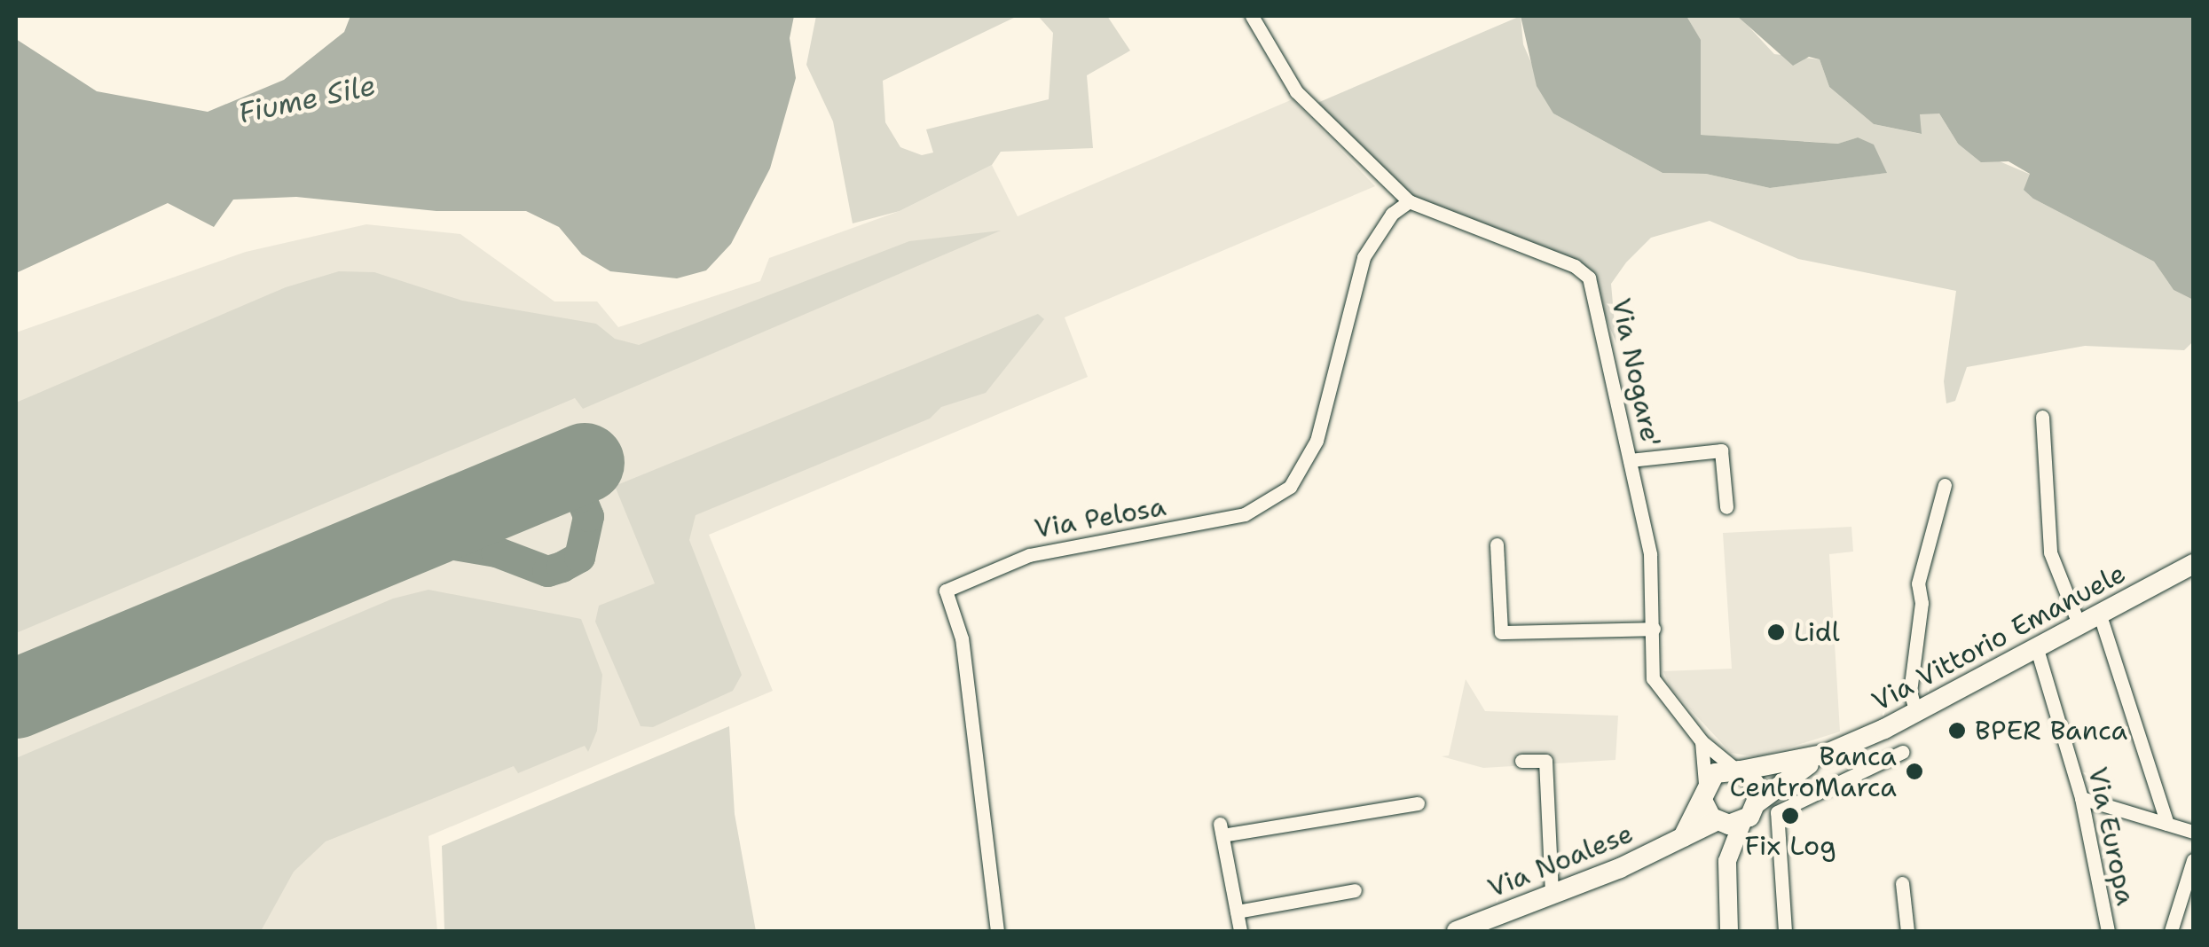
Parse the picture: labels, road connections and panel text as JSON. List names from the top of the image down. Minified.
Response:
{"streets":{"main road":["Via Vittorio Emanuele","Via Noalese"],"street":["Via Nogare'","Via Pelosa","Via Europa"]},"crossings":[["Via Nogare'","Via Pelosa"],["Via Nogare'","Via Vittorio Emanuele"],["Via Vittorio Emanuele","Via Europa"]],"water":["Fiume Sile"],"places":["Lidl","BPER Banca","Banca CentroMarca","Fix Log"]}
